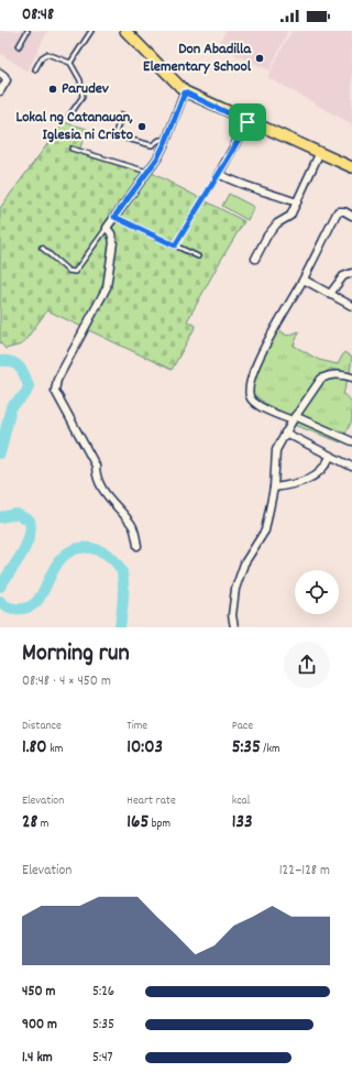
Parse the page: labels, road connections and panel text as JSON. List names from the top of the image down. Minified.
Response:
{"places":["Don Abadilla Elementary School","Parudev","Lokal ng Catanauan, Iglesia ni Cristo"],"page":{"status":"08:48","heading":["Morning run","08:48 · 4 × 450 m"],"stats":[["Distance","1.80 km"],["Time","10:03"],["Pace","5:35 /km"],["Elevation","28 m"],["Heart rate","165 bpm"],["kcal","133"]],"chart":["Elevation","122–128 m"],"list":[{"name":"450 m","note":"5:26"},{"name":"900 m","note":"5:35"},{"name":"1.4 km","note":"5:47"}]}}
